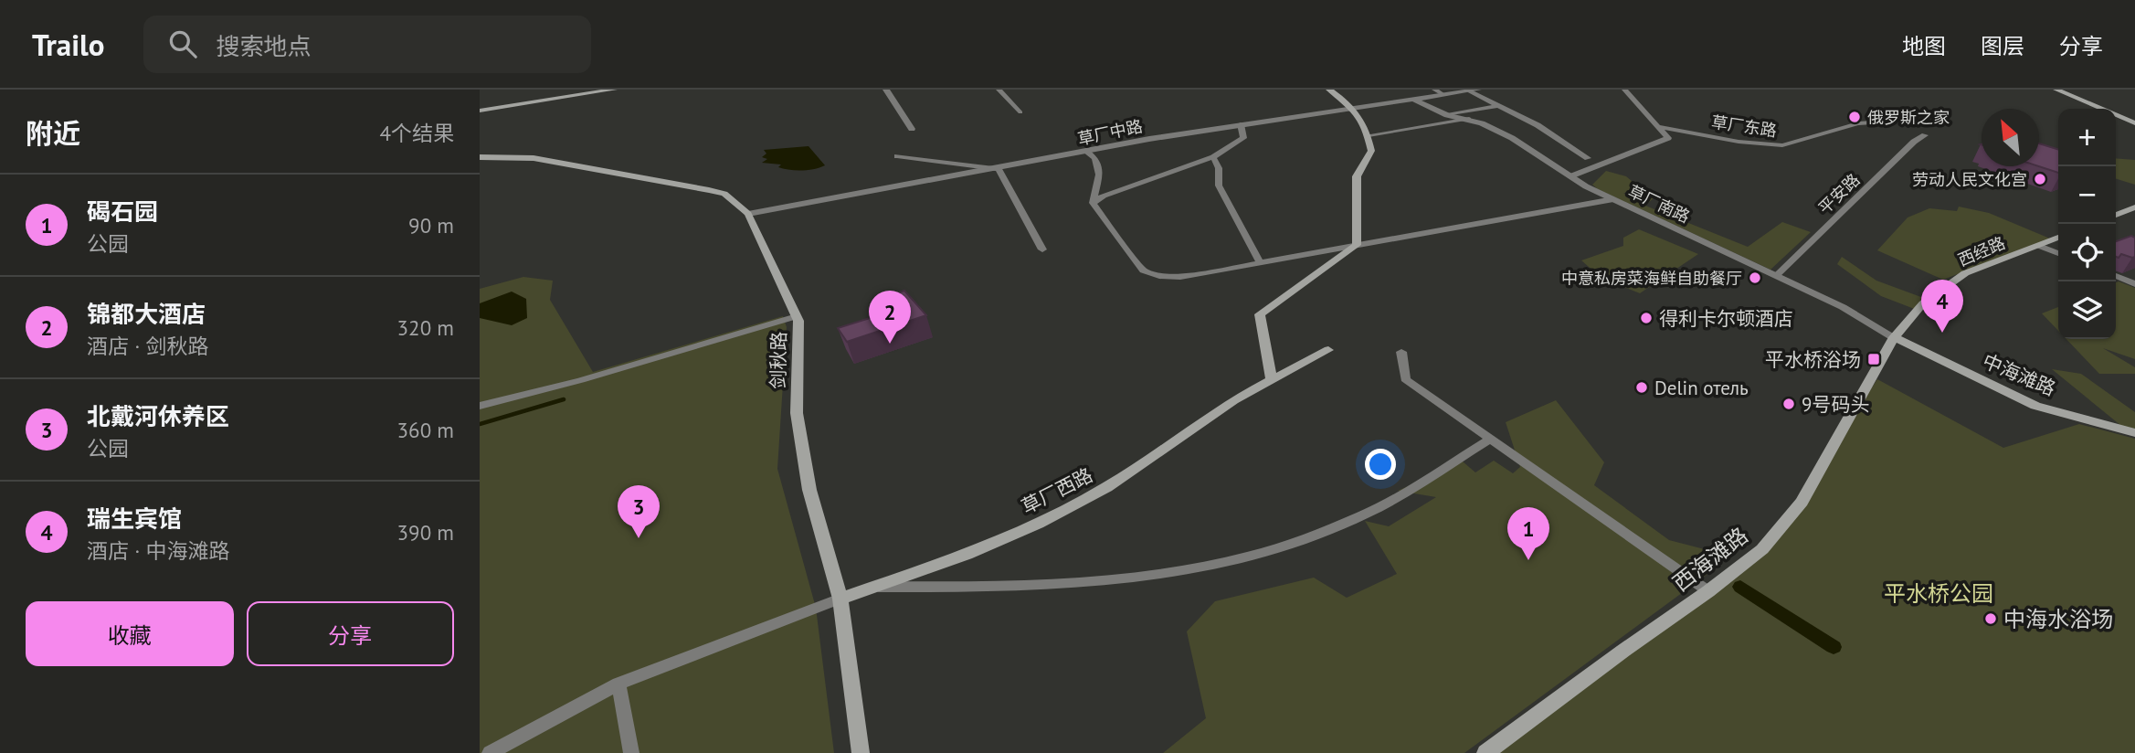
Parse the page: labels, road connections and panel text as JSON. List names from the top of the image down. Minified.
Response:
{"streets":{"main road":["西经路","剑秋路","中海滩路","草厂西路","西海滩路"],"street":["草厂东路","草厂中路","平安路","草厂南路"]},"crossings":[["草厂中路","草厂南路"],["草厂中路","剑秋路"],["平安路","草厂南路"],["草厂南路","西经路"],["草厂南路","中海滩路"],["草厂南路","西海滩路"],["西经路","中海滩路"],["西经路","西海滩路"],["剑秋路","草厂西路"],["中海滩路","西海滩路"]],"parks":["平水桥公园"],"places":{"other":["俄罗斯之家","劳动人民文化宫","中意私房菜海鲜自助餐厅","得利卡尔顿酒店","Delin отель","9号码头","中海水浴场"],"transit":["平水桥浴场"]},"north":"top left","page":{"header":"Trailo","search":"搜索地点","nav":["地图","图层","分享"],"heading":["附近","4个结果"],"map_buttons":["+","−"],"list":[{"mark":"1","name":"碣石园","note":"公园","value":"90 m"},{"mark":"2","name":"锦都大酒店","note":"酒店 · 剑秋路","value":"320 m"},{"mark":"3","name":"北戴河休养区","note":"公园","value":"360 m"},{"mark":"4","name":"瑞生宾馆","note":"酒店 · 中海滩路","value":"390 m"}],"pins":["4","2","3","1"],"buttons":["收藏","分享"]}}
